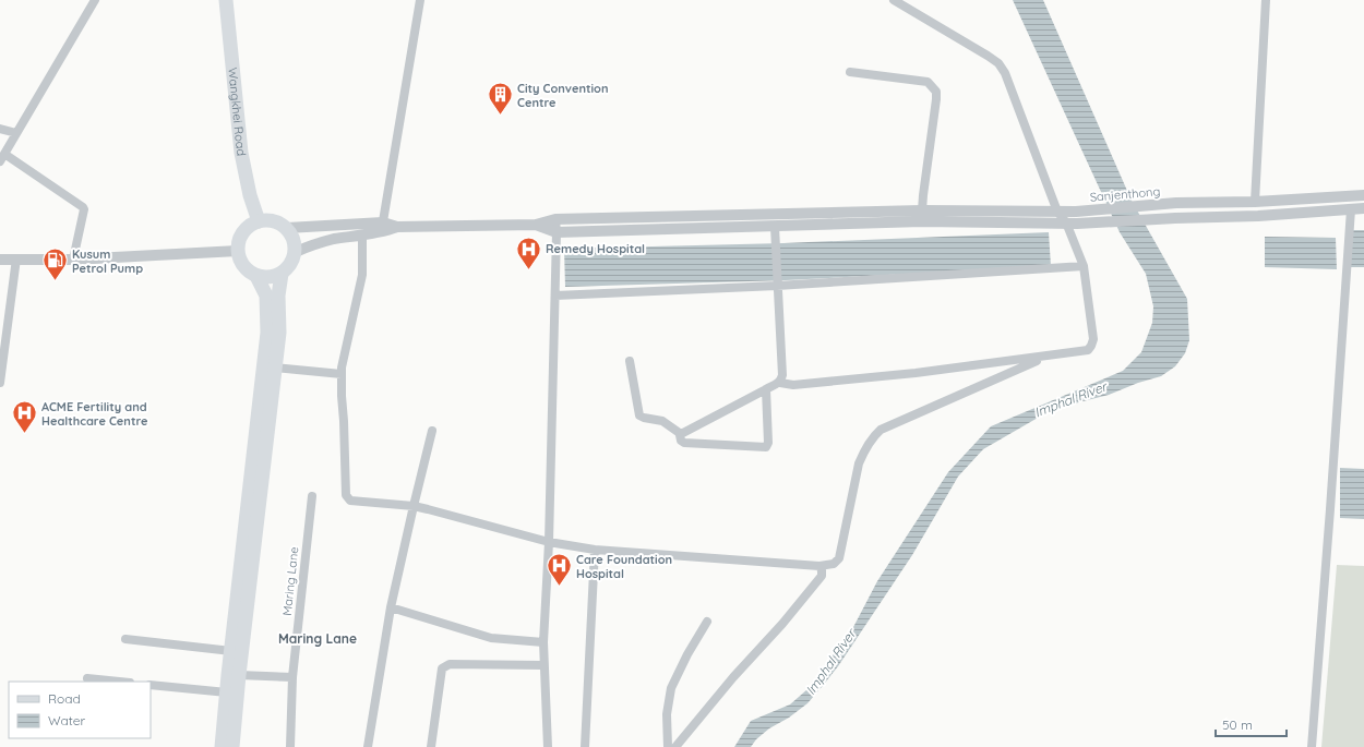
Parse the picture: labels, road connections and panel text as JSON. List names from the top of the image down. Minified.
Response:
{"streets":{"main road":["Wangkhei Road"],"street":["Sanjenthong","Maring Lane"]},"districts":["Maring Lane"],"water":["Imphal River"],"places":{"building":["City Convention Centre"],"hospital":["Remedy Hospital","ACME Fertility and Healthcare Centre","Care Foundation Hospital"],"fuel station":["Kusum Petrol Pump"]},"legend":["Road","Water"],"scale_bar":"50 m"}
